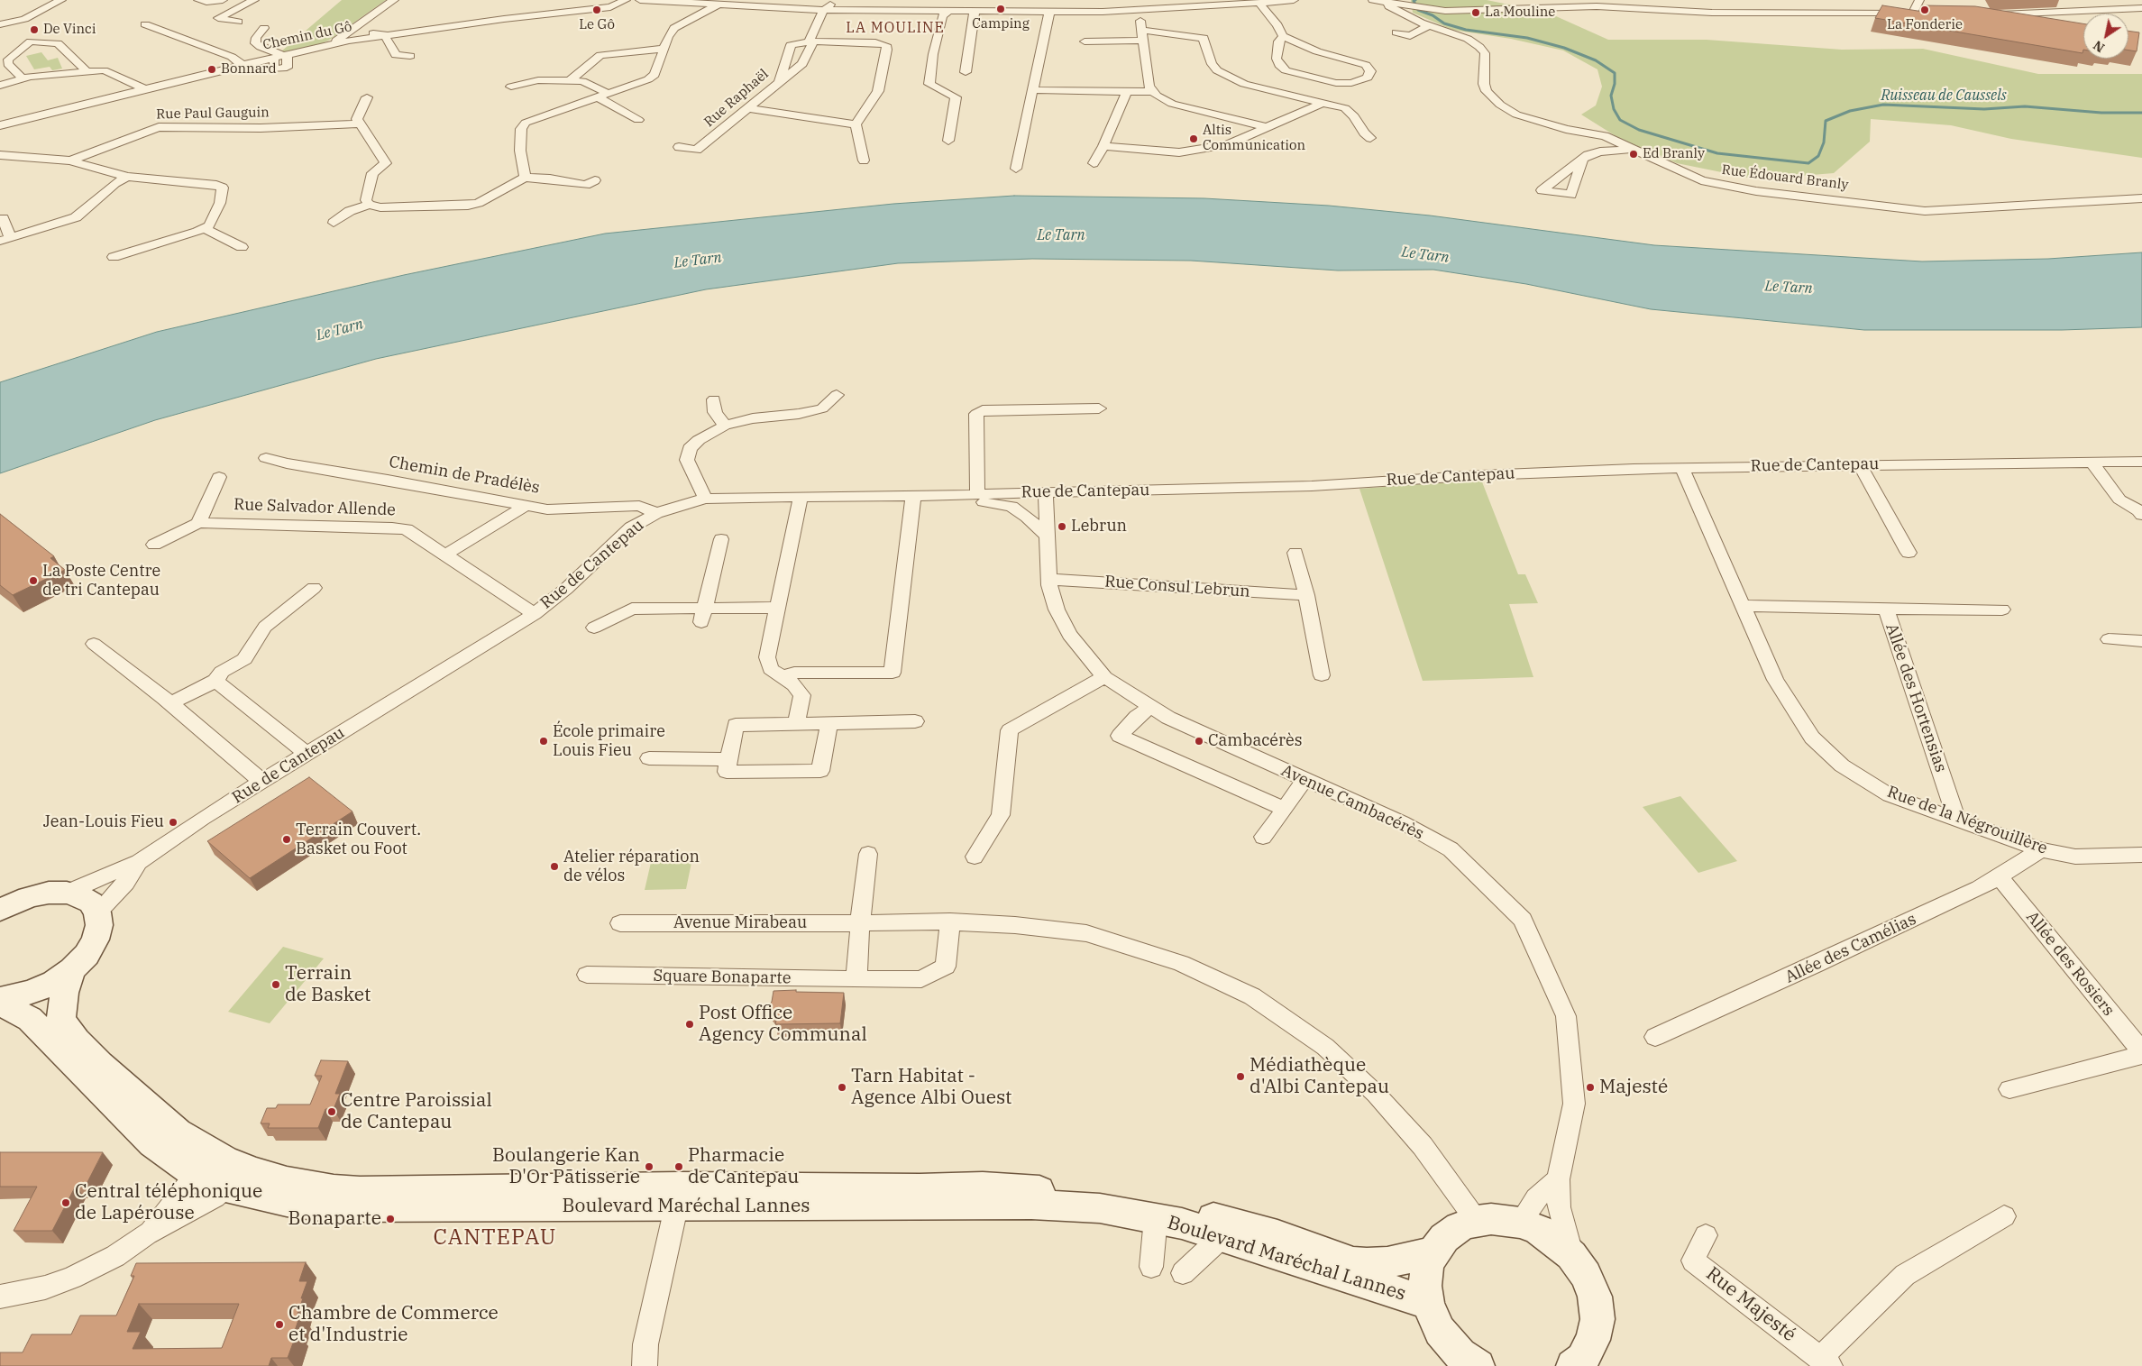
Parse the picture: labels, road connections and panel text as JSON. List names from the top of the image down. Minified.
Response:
{"streets":{"main road":["Boulevard Maréchal Lannes"],"street":["Chemin du Gô","Rue Raphaël","Rue Paul Gauguin","Rue Édouard Branly","Rue de Cantepau","Chemin de Pradélès","Rue Salvador Allende","Rue Consul Lebrun","Allée des Hortensias","Avenue Cambacérès","Rue de la Négrouillère","Avenue Mirabeau","Allée des Camélias","Allée des Rosiers","Square Bonaparte","Rue Majesté"]},"crossings":[["Rue de Cantepau","Chemin de Pradélès"],["Rue de Cantepau","Rue Salvador Allende"],["Rue de Cantepau","Avenue Cambacérès"],["Rue de Cantepau","Rue de la Négrouillère"],["Rue de Cantepau","Boulevard Maréchal Lannes"],["Rue Consul Lebrun","Avenue Cambacérès"],["Allée des Hortensias","Rue de la Négrouillère"],["Avenue Cambacérès","Boulevard Maréchal Lannes"],["Rue de la Négrouillère","Allée des Camélias"],["Allée des Camélias","Allée des Rosiers"]],"districts":["LA MOULINE","CANTEPAU"],"water":["Ruisseau de Caussels","Le Tarn"],"places":["Camping","Le Gô","La Fonderie","La Mouline","De Vinci","Bonnard","Altis Communication","Ed Branly","Lebrun","La Poste Centre de tri Cantepau","École primaire Louis Fieu","Cambacérès","Jean-Louis Fieu","Terrain Couvert. Basket ou Foot","Atelier réparation de vélos","Terrain de Basket","Post Office Agency Communal","Médiathèque d'Albi Cantepau","Tarn Habitat - Agence Albi Ouest","Majesté","Centre Paroissial de Cantepau","Boulangerie Kan D'Or Pātisserie","Pharmacie de Cantepau","Central téléphonique de Lapérouse","Bonaparte","Chambre de Commerce et d'Industrie"],"north":"bottom left"}
